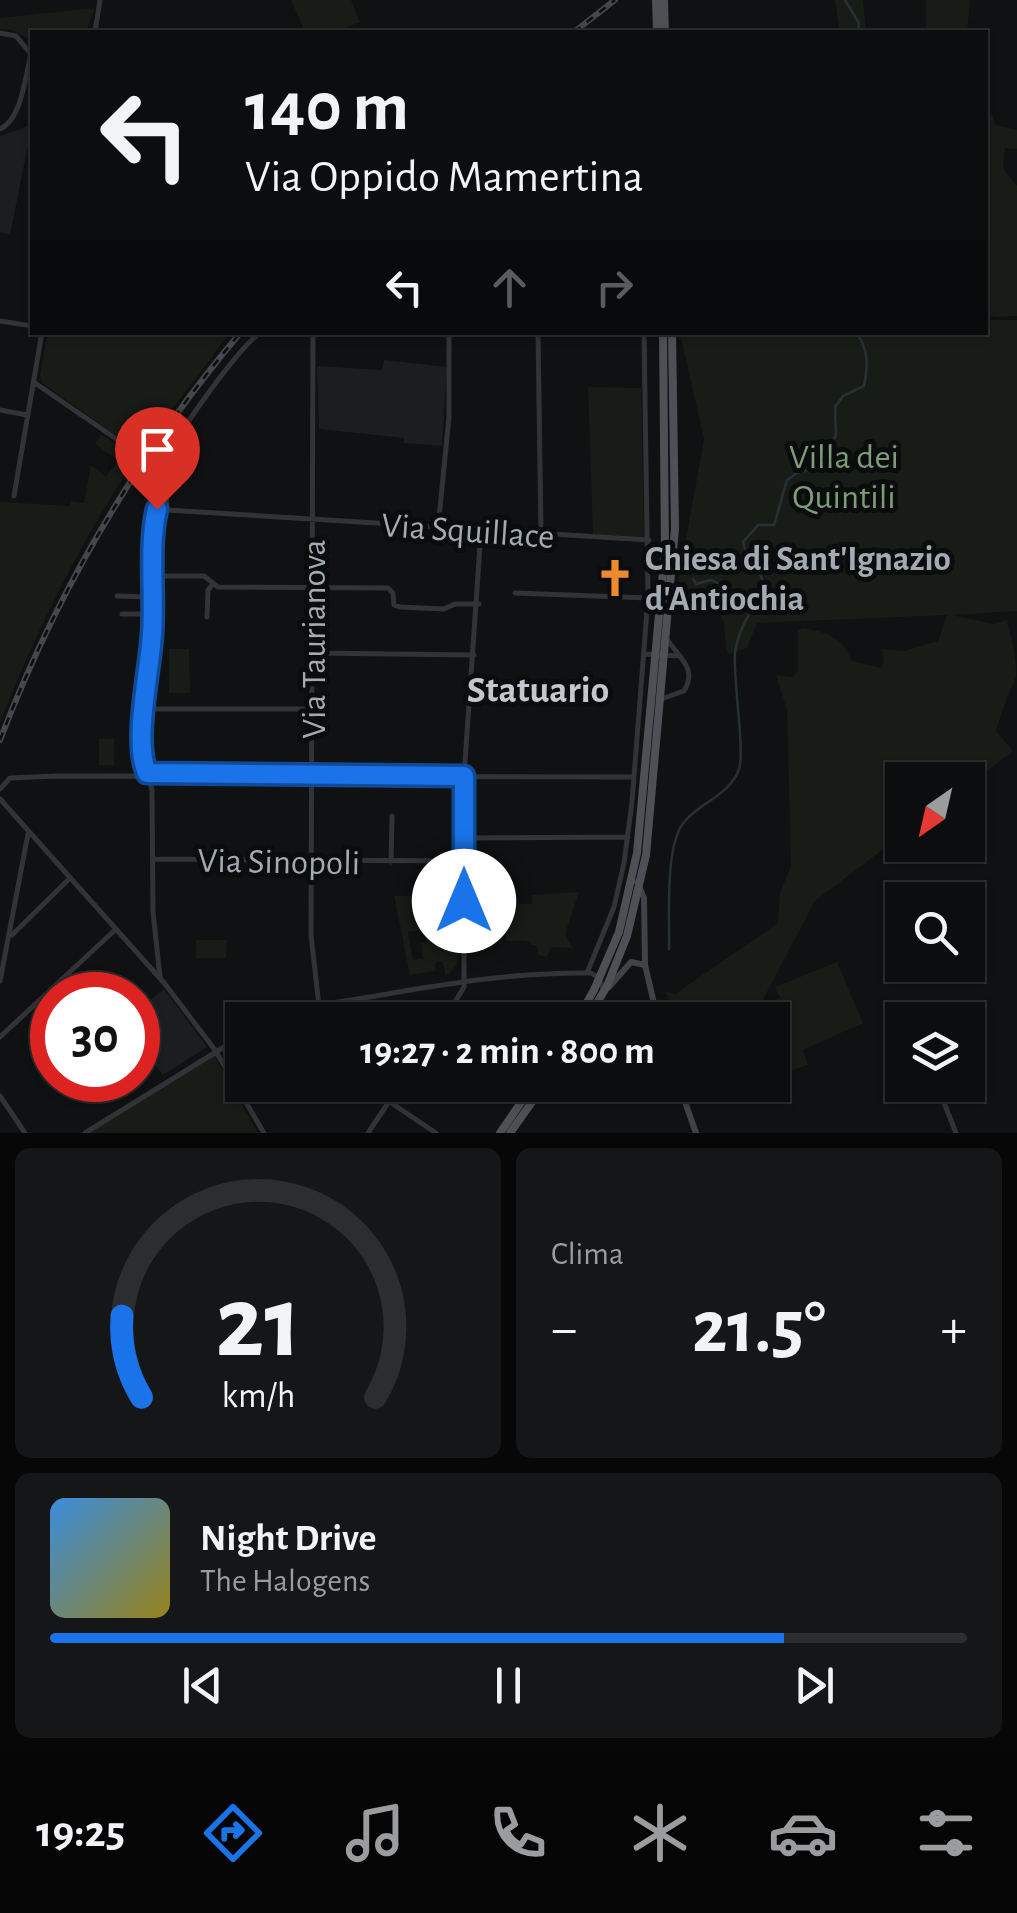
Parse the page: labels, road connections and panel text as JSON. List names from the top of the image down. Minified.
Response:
{"streets":{"street":["Via Squillace","Via Taurianova","Via Sinopoli"]},"crossings":[["Via Squillace","Via Taurianova"],["Via Taurianova","Via Sinopoli"]],"districts":["Statuario"],"parks":["Villa dei Quintili"],"places":{"church":["Chiesa di Sant'Ignazio d'Antiochia"]},"north":"bottom left","page":{"turn":["140 m","Via Oppido Mamertina"],"limit":"30","trip":"19:27 · 2 min · 800 m","tile":"Clima","heat":["−","21.5°","+"],"song":["Night Drive","The Halogens"],"tabs":"19:25","gauge":["21","km/h"]}}
